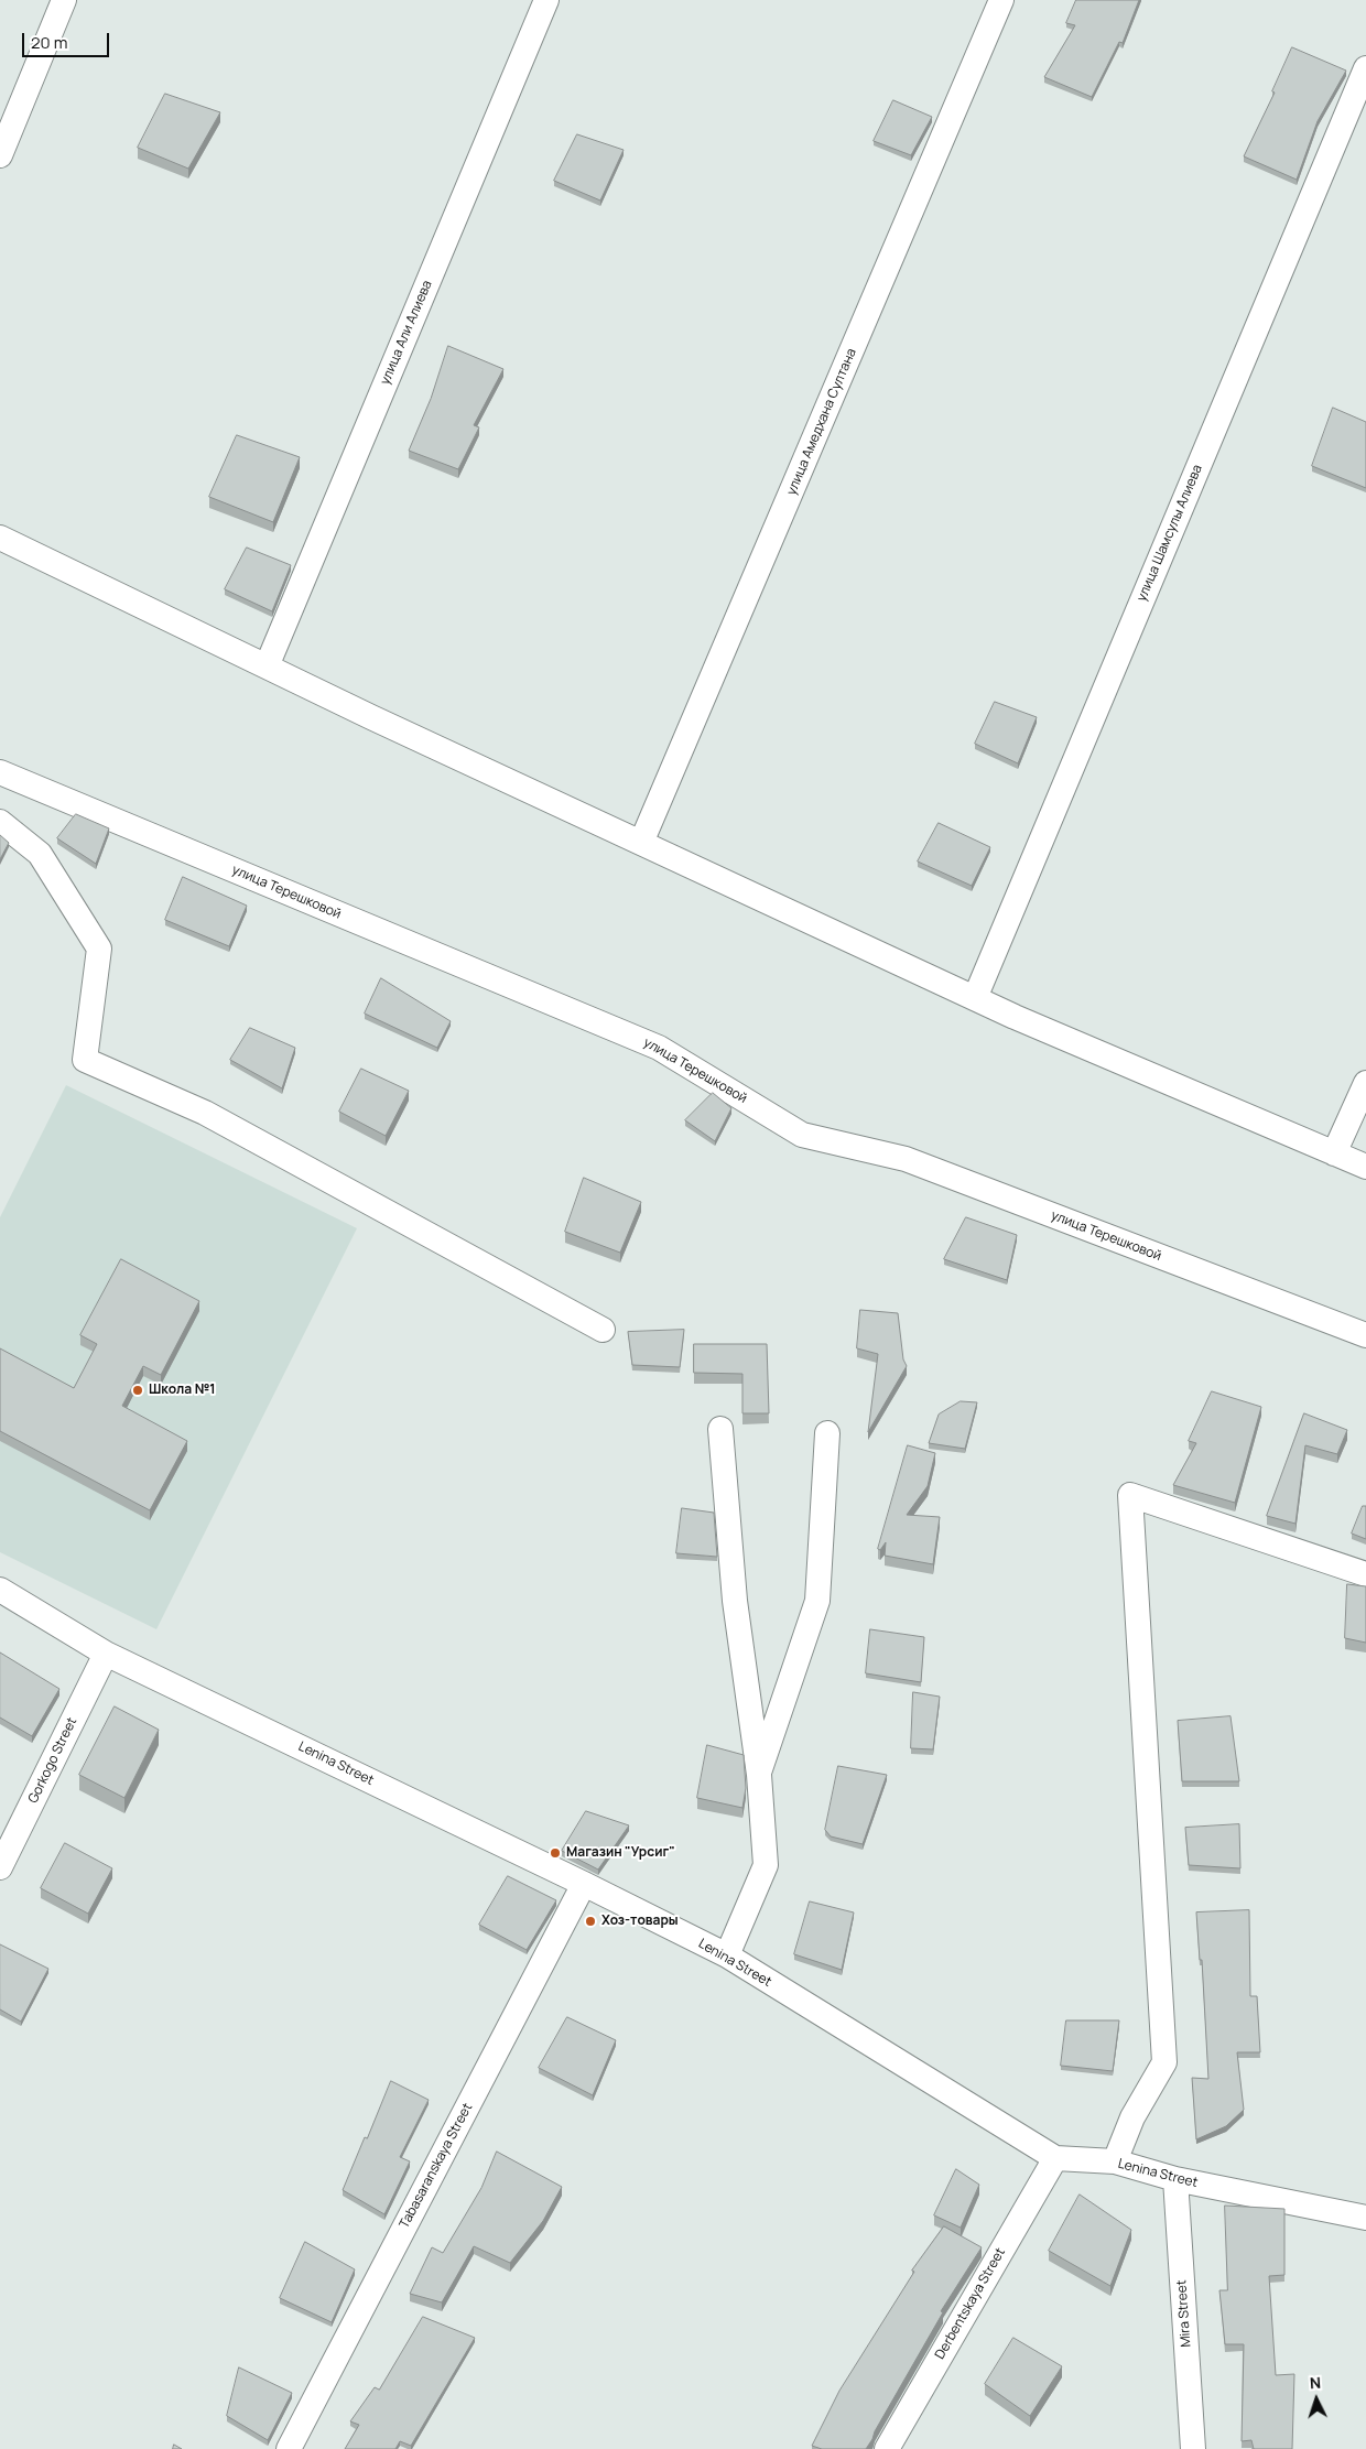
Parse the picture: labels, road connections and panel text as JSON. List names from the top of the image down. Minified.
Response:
{"streets":{"street":["улица Али Алиева","улица Амедхана Султана","улица Шамсулы Алиева","улица Терешковой","Gorkogo Street","Lenina Street","Tabasaranskaya Street","Derbentskaya Street","Mira Street"]},"crossings":[["Gorkogo Street","Lenina Street"],["Lenina Street","Tabasaranskaya Street"],["Lenina Street","Derbentskaya Street"],["Lenina Street","Mira Street"]],"places":["Школа №1","Магазин \"Урсиг\"","Хоз-товары"],"scale_bar":"20 m","north":"top"}
